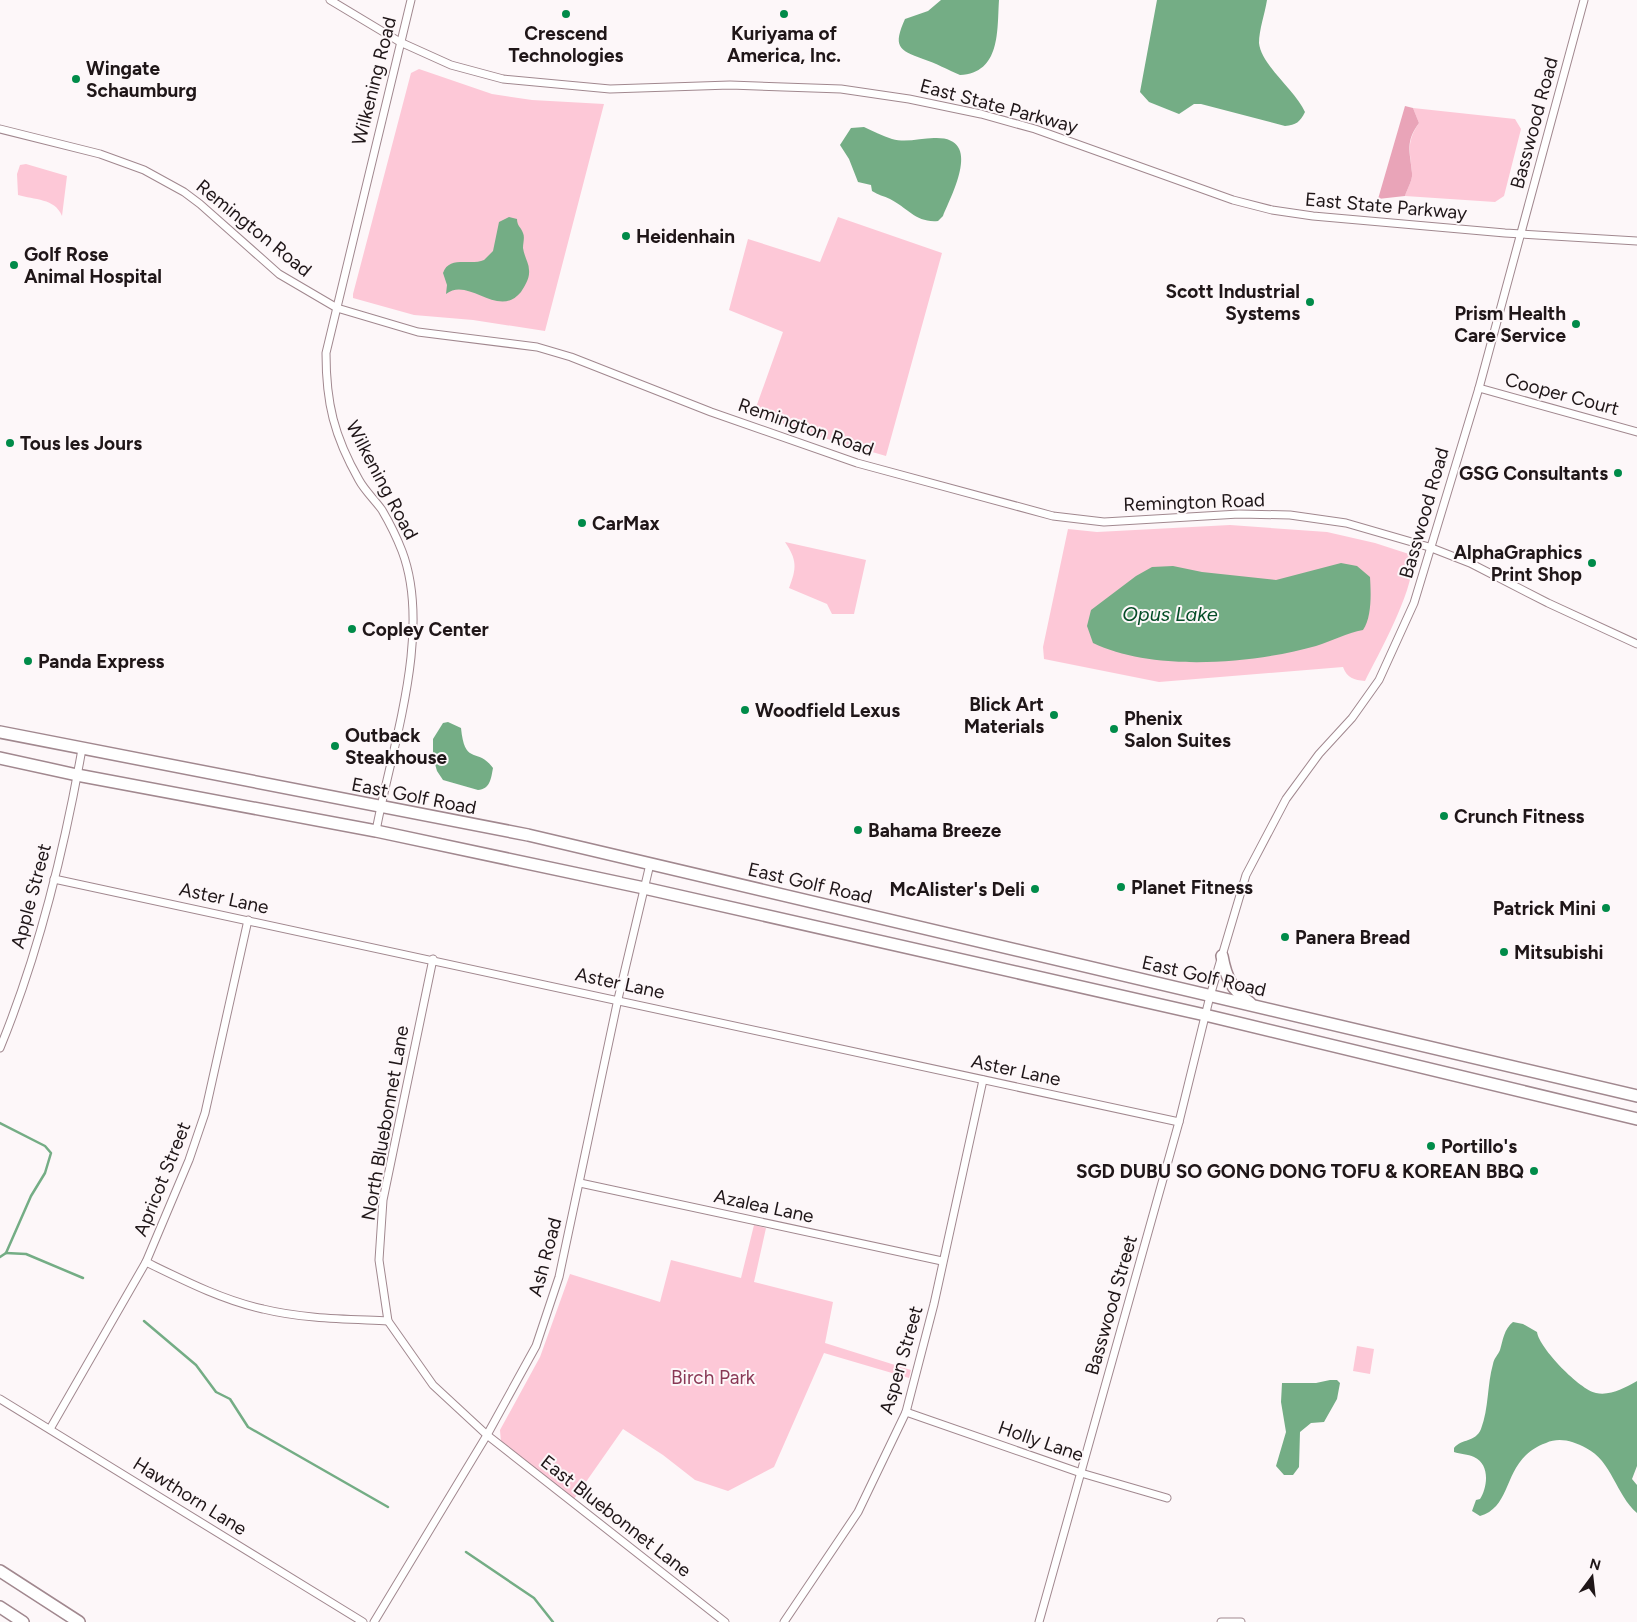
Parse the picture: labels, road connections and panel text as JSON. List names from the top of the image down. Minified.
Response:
{"streets":{"main road":["East Golf Road"],"street":["Wilkening Road","East State Parkway","Basswood Road","Remington Road","Cooper Court","Apple Street","Aster Lane","North Bluebonnet Lane","Apricot Street","Azalea Lane","Ash Road","Basswood Street","Aspen Street","Holly Lane","Hawthorn Lane","East Bluebonnet Lane"]},"crossings":[["Wilkening Road","East State Parkway"],["Wilkening Road","Remington Road"],["Wilkening Road","East Golf Road"],["East State Parkway","Basswood Road"],["Basswood Road","Remington Road"],["Basswood Road","Cooper Court"],["Basswood Road","East Golf Road"],["Basswood Road","Basswood Street"],["East Golf Road","Apple Street"],["East Golf Road","Ash Road"],["East Golf Road","Basswood Street"],["Apple Street","Aster Lane"],["Aster Lane","North Bluebonnet Lane"],["Aster Lane","Apricot Street"],["Aster Lane","Ash Road"],["Aster Lane","Basswood Street"],["Aster Lane","Aspen Street"],["North Bluebonnet Lane","Ash Road"],["North Bluebonnet Lane","East Bluebonnet Lane"],["Apricot Street","Hawthorn Lane"],["Azalea Lane","Ash Road"],["Azalea Lane","Aspen Street"],["Ash Road","East Bluebonnet Lane"],["Basswood Street","Holly Lane"],["Aspen Street","Holly Lane"]],"water":["Opus Lake"],"parks":["Birch Park"],"places":["Crescend Technologies","Kuriyama of America, Inc.","Wingate Schaumburg","Heidenhain","Golf Rose Animal Hospital","Scott Industrial Systems","Prism Health Care Service","Tous les Jours","GSG Consultants","CarMax","AlphaGraphics Print Shop","Copley Center","Panda Express","Woodfield Lexus","Blick Art Materials","Phenix Salon Suites","Outback Steakhouse","Crunch Fitness","Bahama Breeze","Planet Fitness","McAlister's Deli","Patrick Mini","Panera Bread","Mitsubishi","Portillo's","SGD DUBU SO GONG DONG TOFU & KOREAN BBQ"],"north":"top"}
